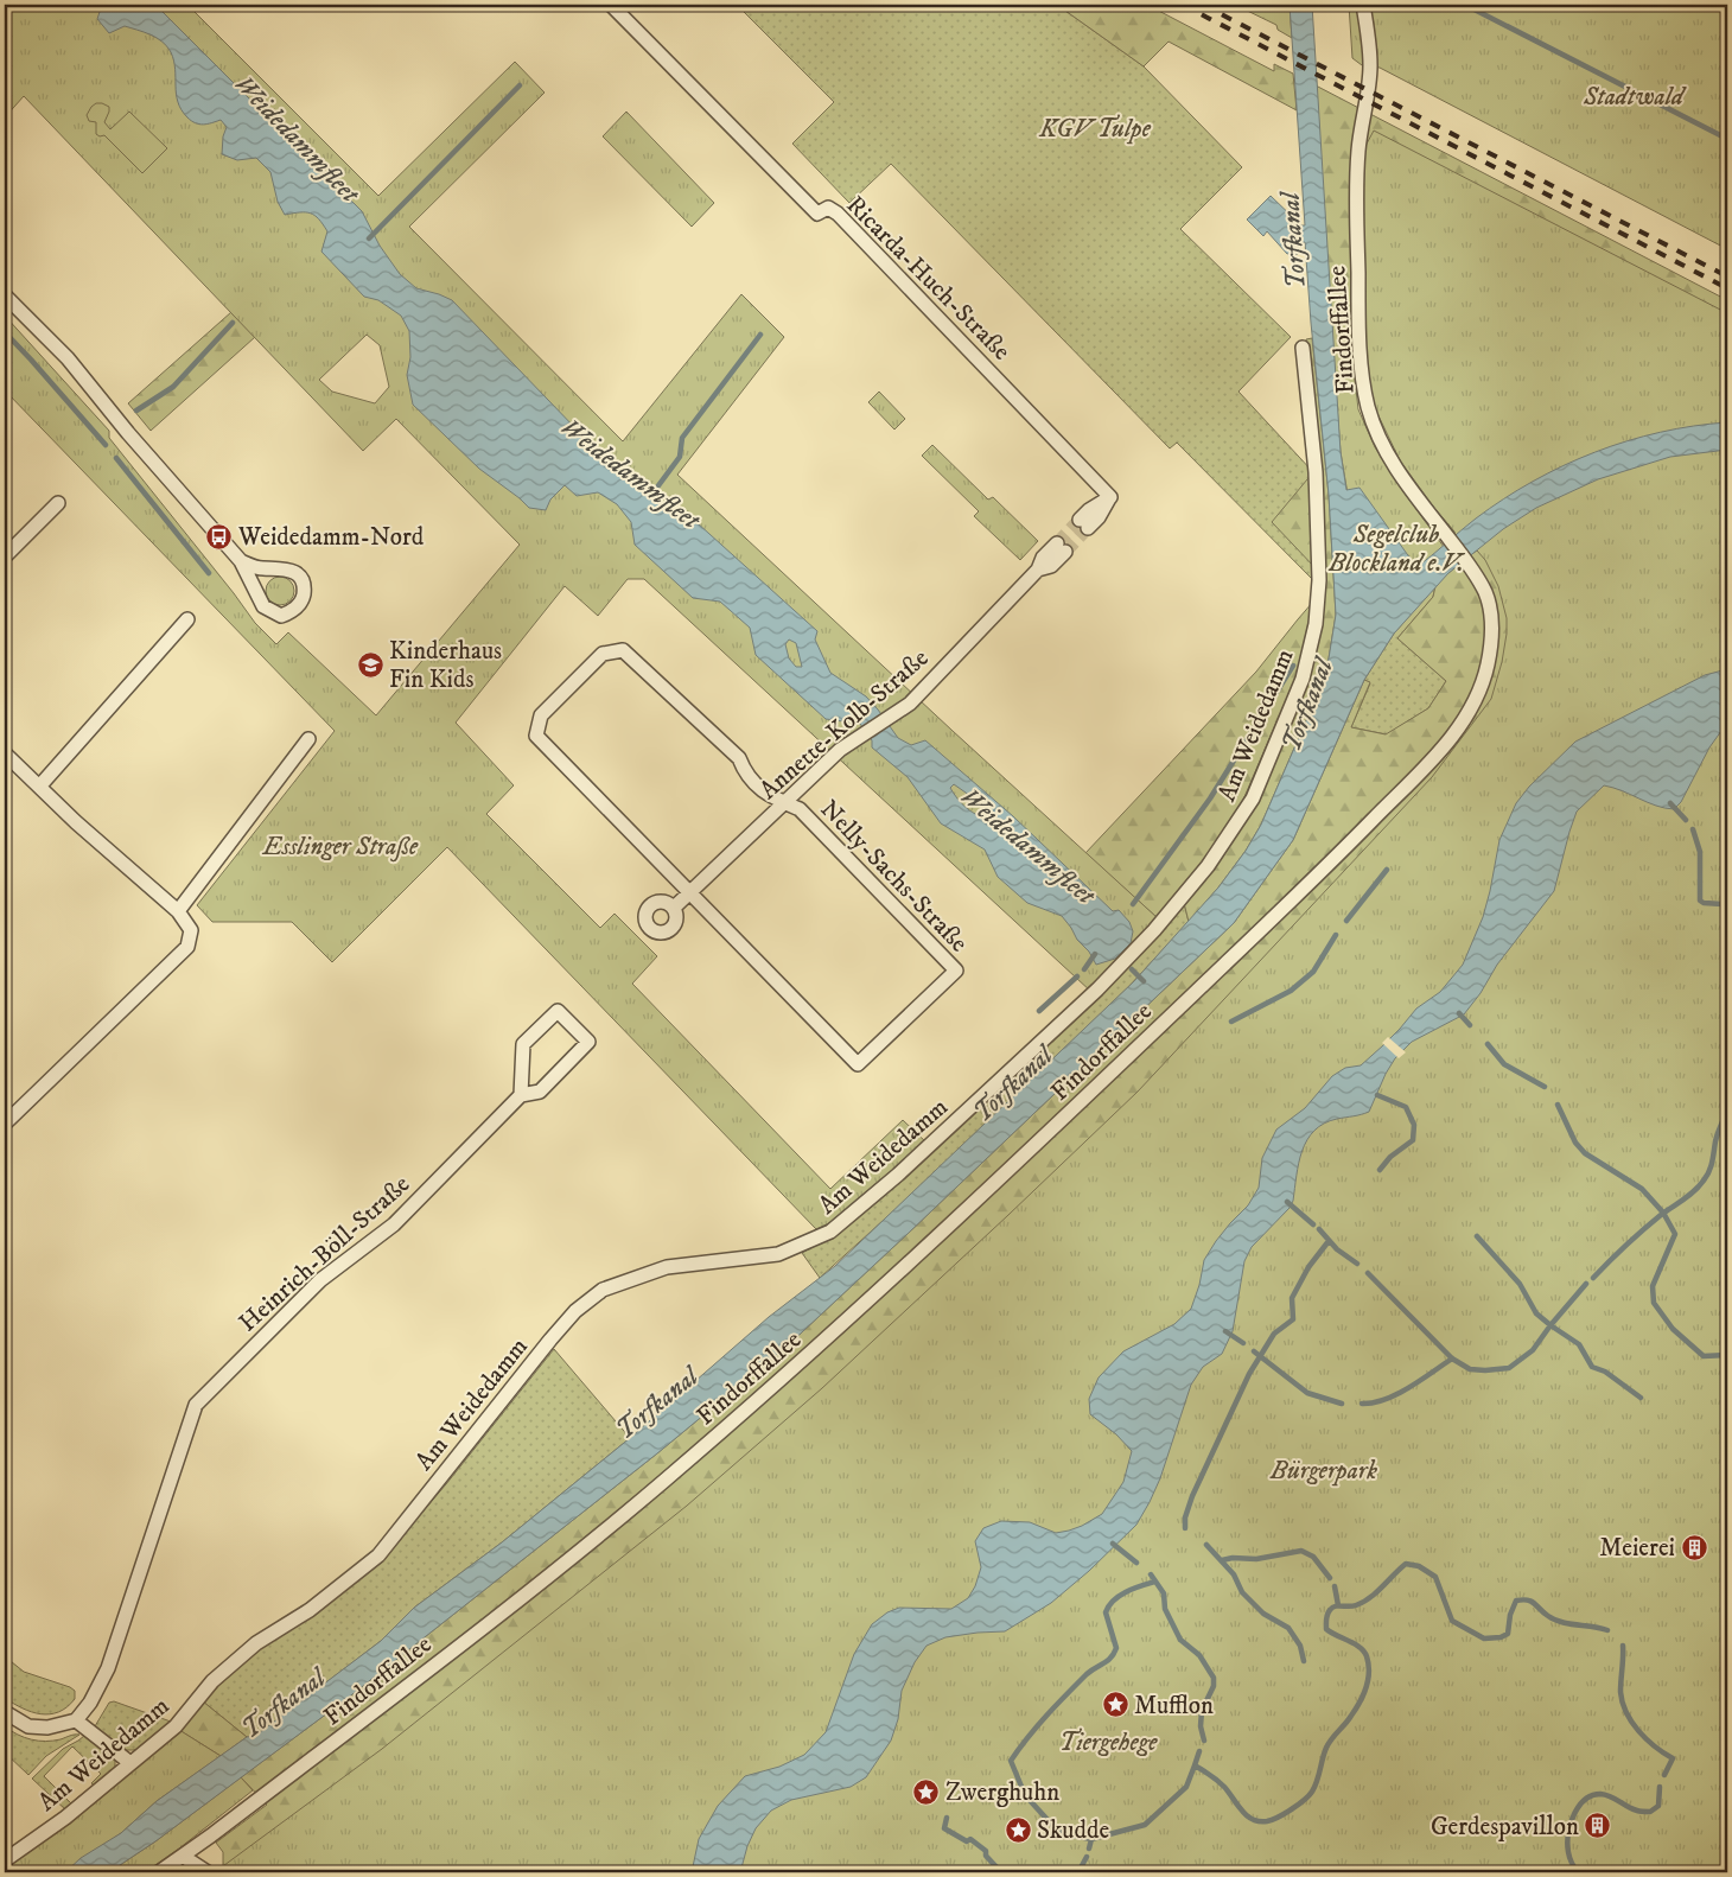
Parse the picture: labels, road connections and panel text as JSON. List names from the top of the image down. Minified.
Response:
{"streets":{"street":["Ricarda-Huch-Straße","Findorffallee","Annette-Kolb-Straße","Am Weidedamm","Nelly-Sachs-Straße","Heinrich-Böll-Straße"]},"crossings":[["Annette-Kolb-Straße","Nelly-Sachs-Straße"]],"water":["Weidedammfleet","Torfkanal"],"parks":["Stadtwald","KGV Tulpe","Segelclub Blockland e.V.","Esslinger Straße","Bürgerpark","Tiergehege"],"places":{"bus stop":["Weidedamm-Nord"],"school or university":["Kinderhaus Fin Kids"],"building":["Meierei","Gerdespavillon"],"place":["Mufflon","Zwerghuhn","Skudde"]}}
